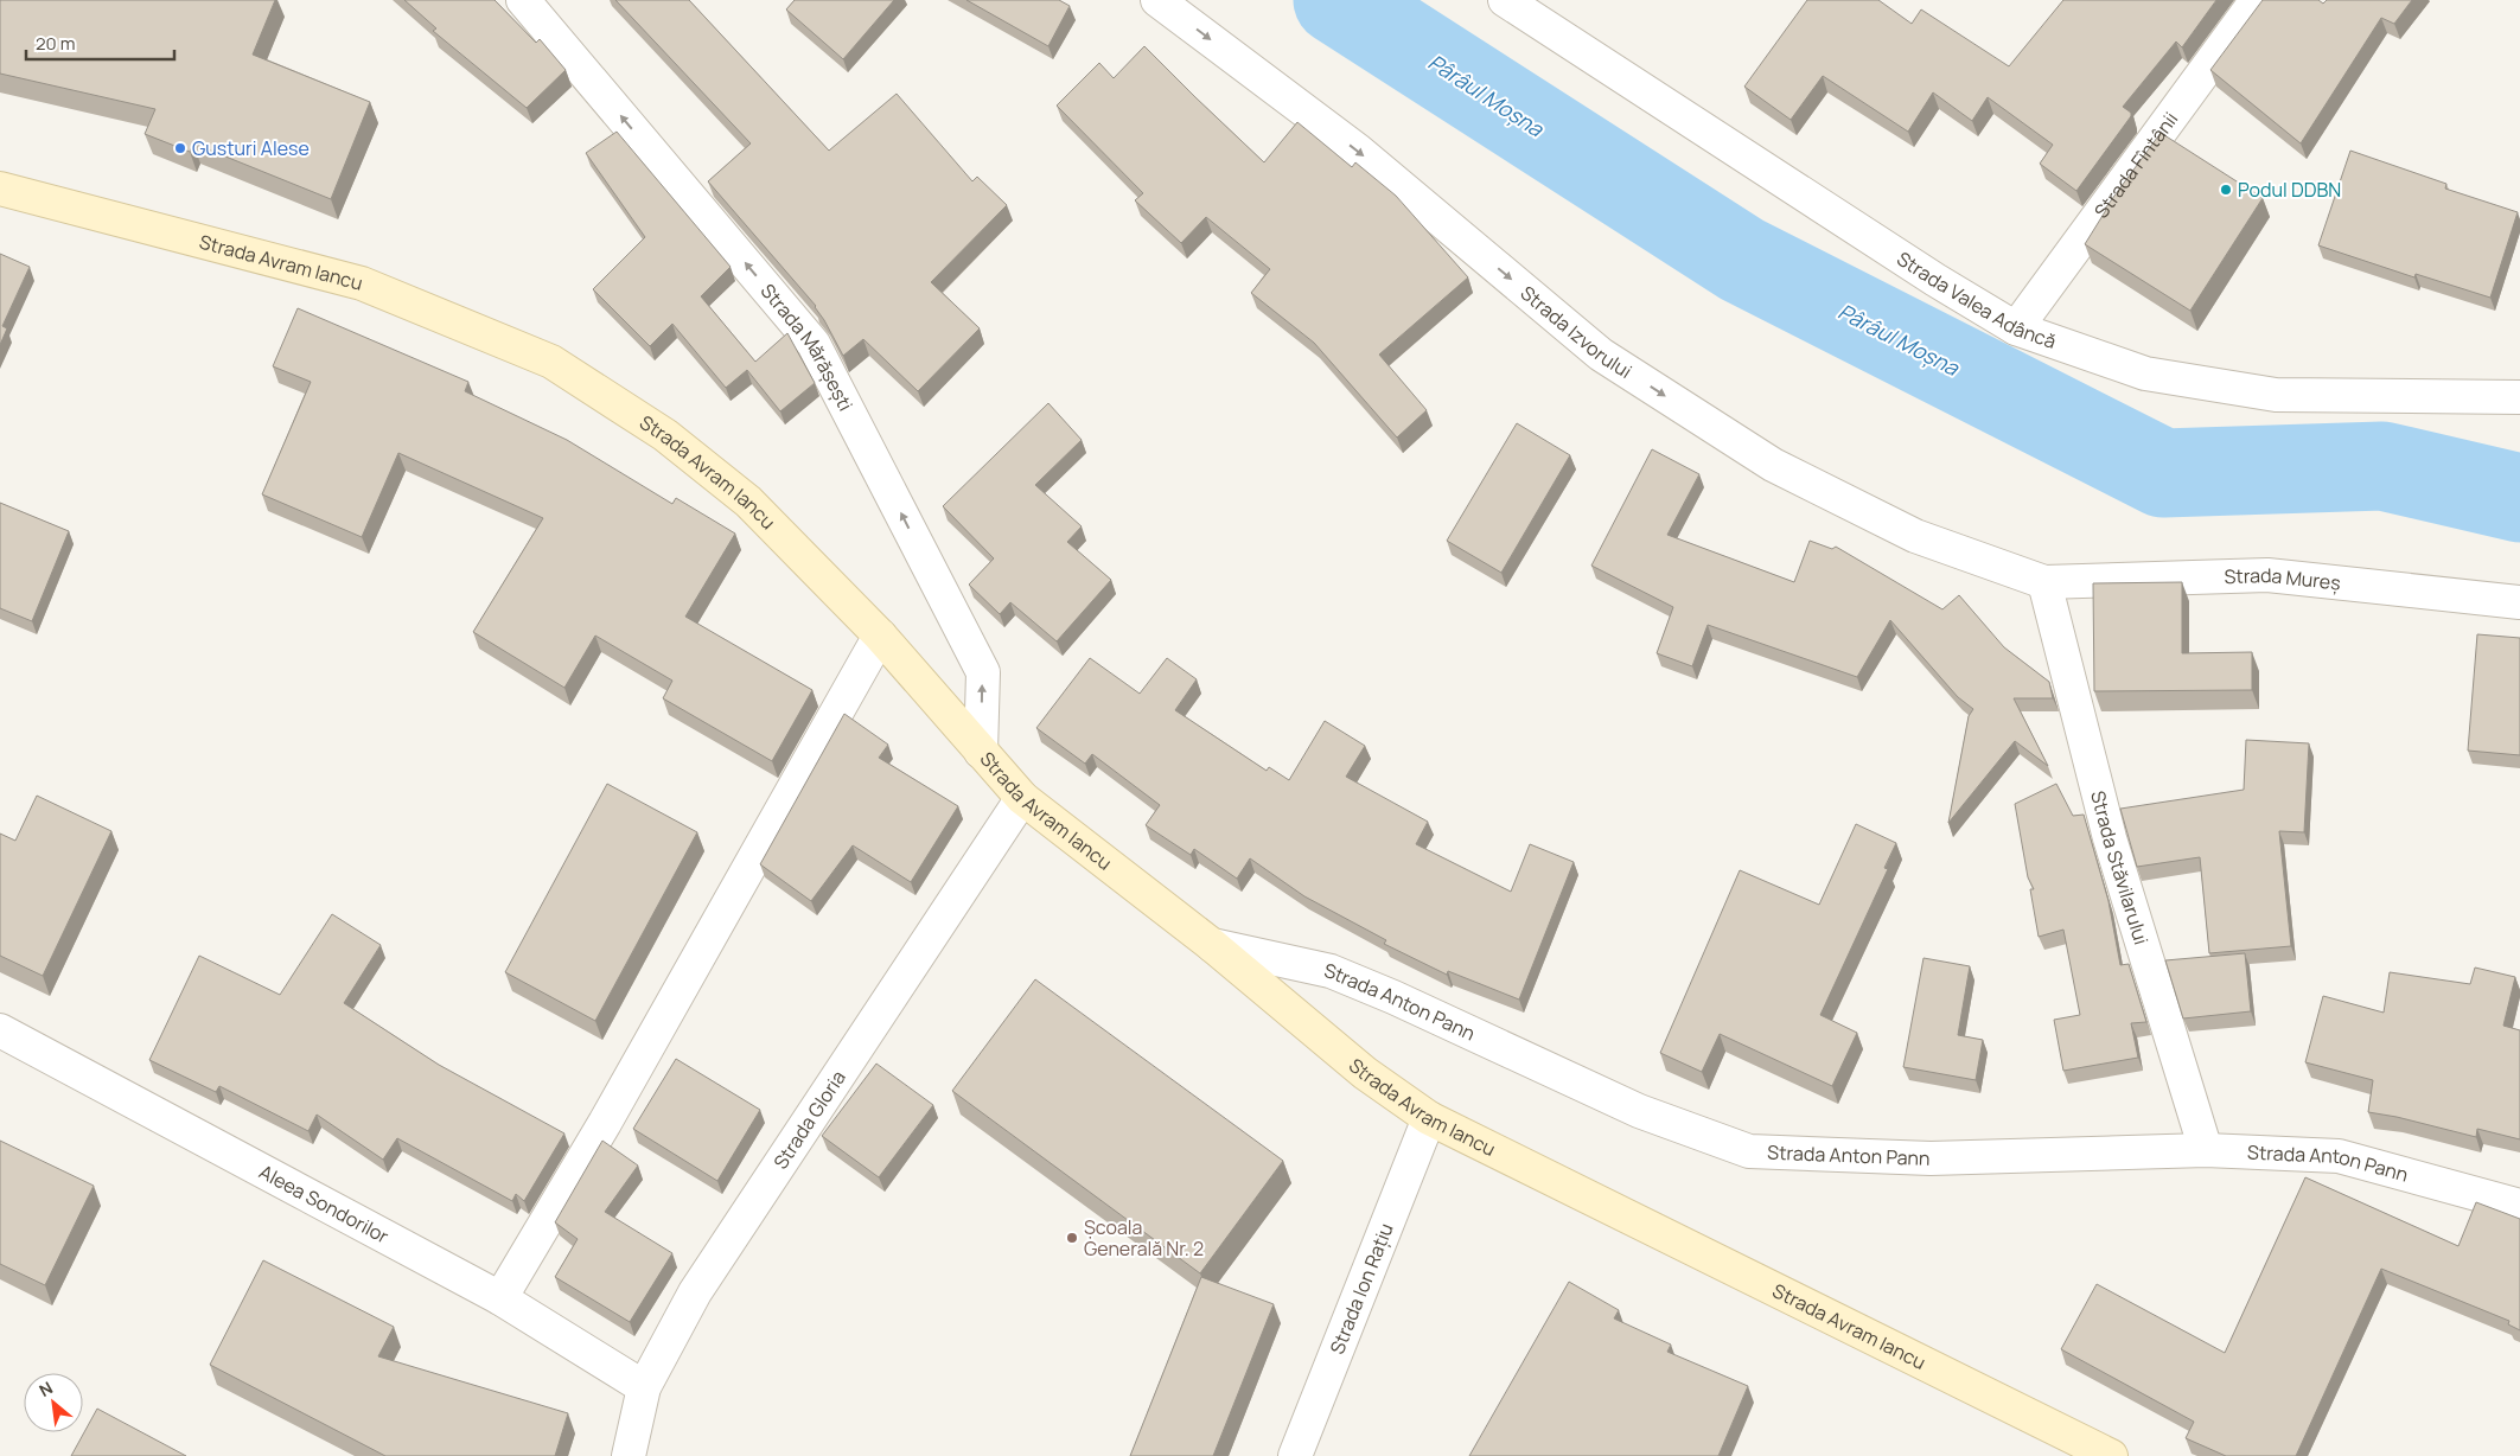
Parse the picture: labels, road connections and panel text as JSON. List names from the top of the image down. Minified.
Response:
{"streets":{"main road":["Strada Avram Iancu"],"street":["Strada Fîntânii","Strada Valea Adâncă","Strada Izvorului","Strada Mărășești","Strada Mureș","Strada Stăvilarului","Strada Anton Pann","Strada Gloria","Aleea Sondorilor","Strada Ion Rațiu"]},"crossings":[["Strada Fîntânii","Strada Valea Adâncă"],["Strada Avram Iancu","Strada Mărășești"],["Strada Avram Iancu","Strada Anton Pann"],["Strada Avram Iancu","Strada Gloria"],["Strada Avram Iancu","Strada Ion Rațiu"],["Strada Izvorului","Strada Mureș"],["Strada Izvorului","Strada Stăvilarului"],["Strada Mureș","Strada Stăvilarului"],["Strada Stăvilarului","Strada Anton Pann"],["Strada Gloria","Aleea Sondorilor"]],"one_way":["Strada Izvorului","Strada Mărășești"],"water":["Pârâul Moșna"],"places":["Gusturi Alese","Podul DDBN","Școala Generală Nr. 2"],"scale_bar":"20 m","north":"top left"}
